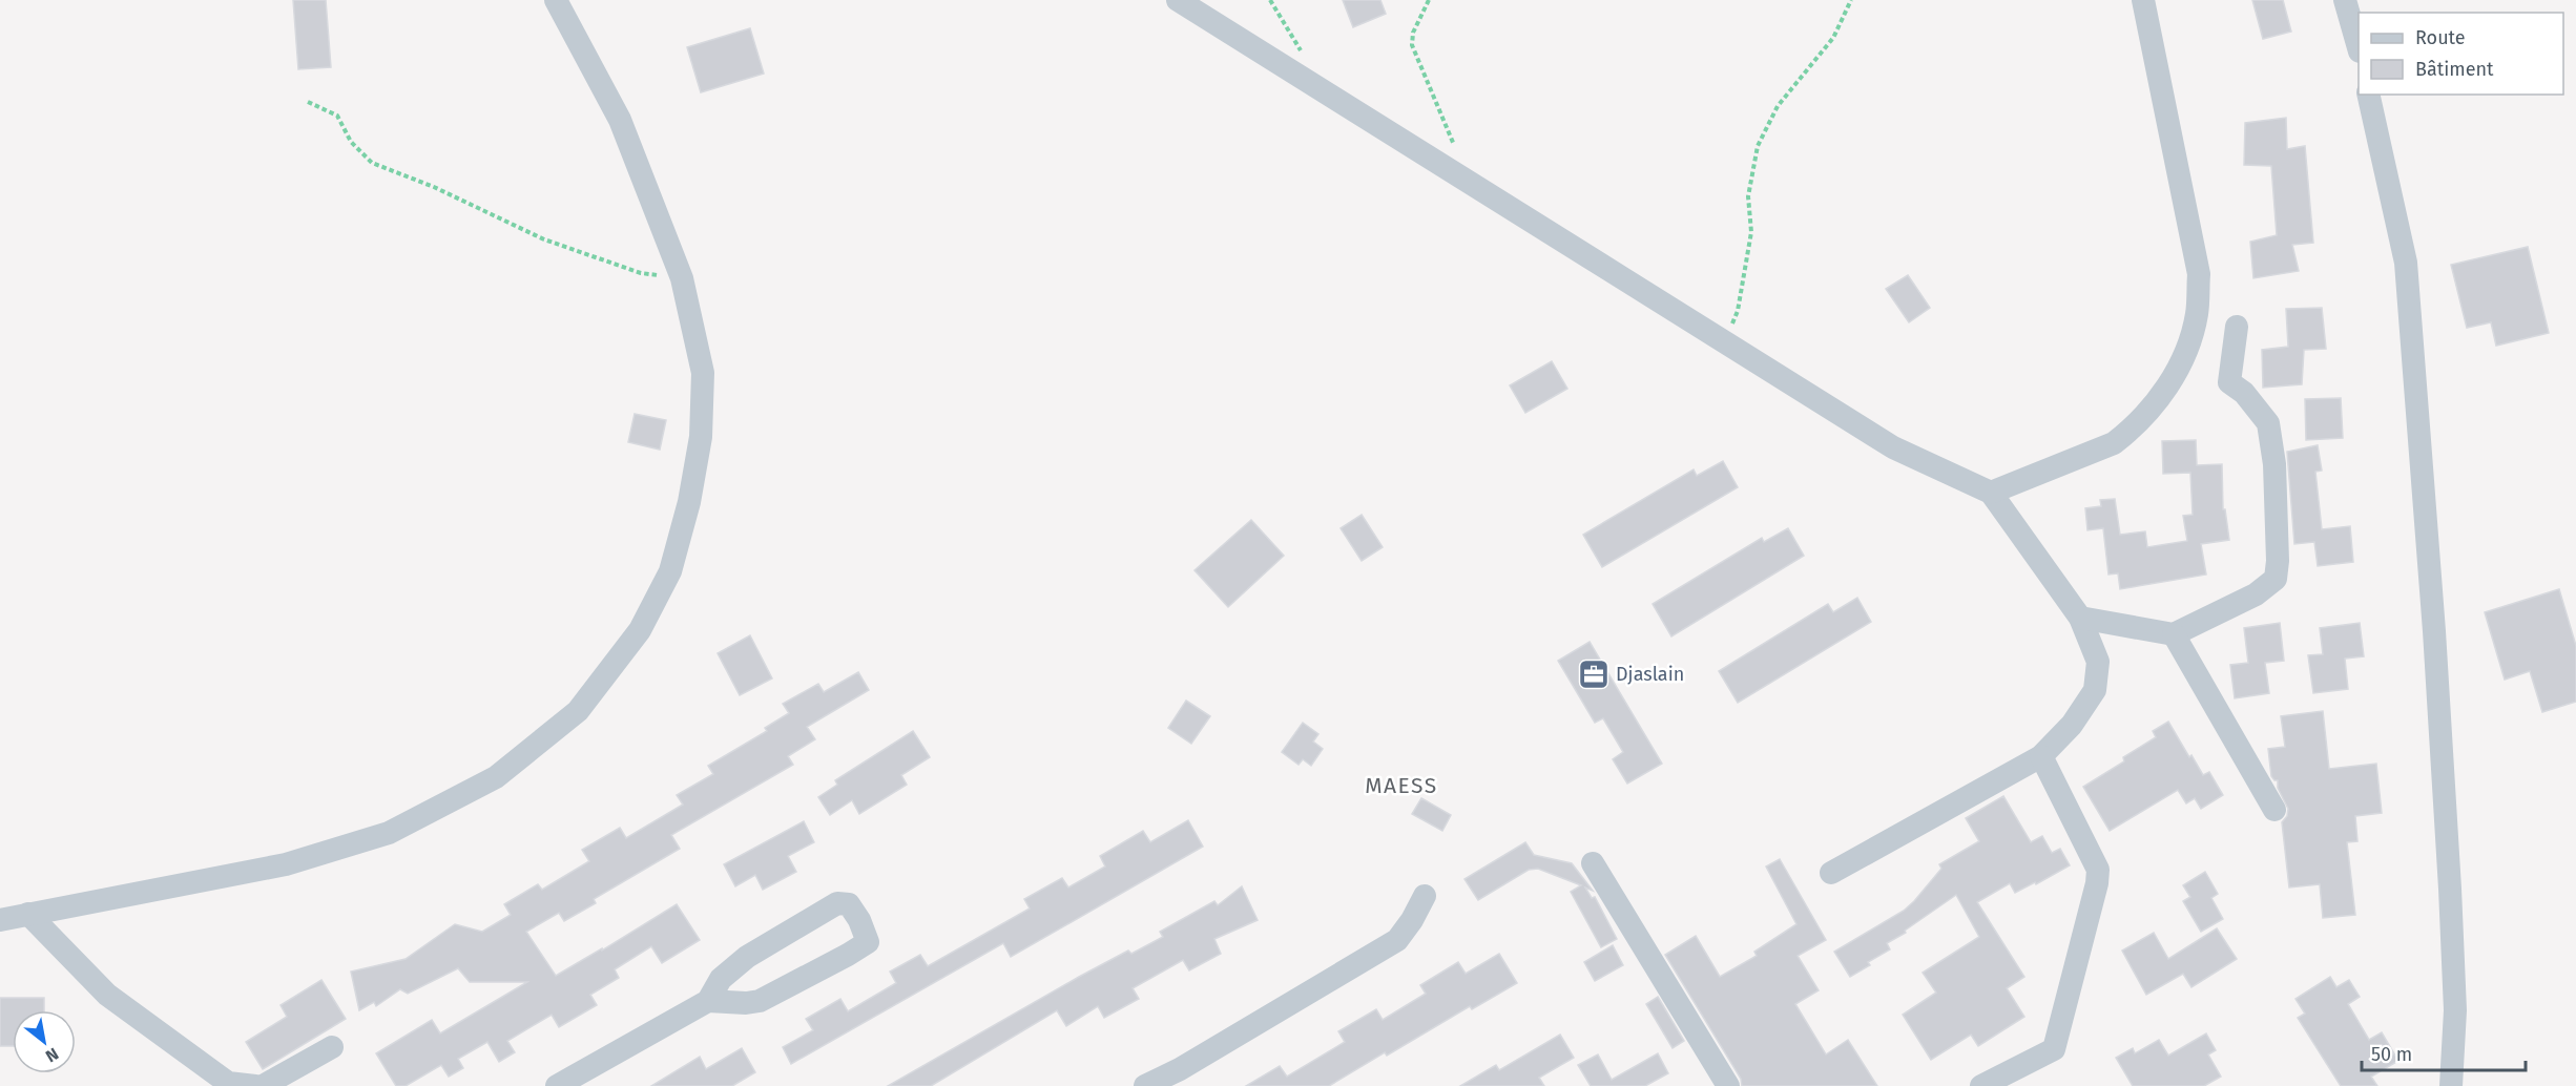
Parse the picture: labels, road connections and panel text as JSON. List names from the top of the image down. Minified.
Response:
{"districts":["MAESS"],"places":{"office":["Djaslain"]},"legend":["Route","Bâtiment"],"scale_bar":"50 m","north":"bottom right"}
